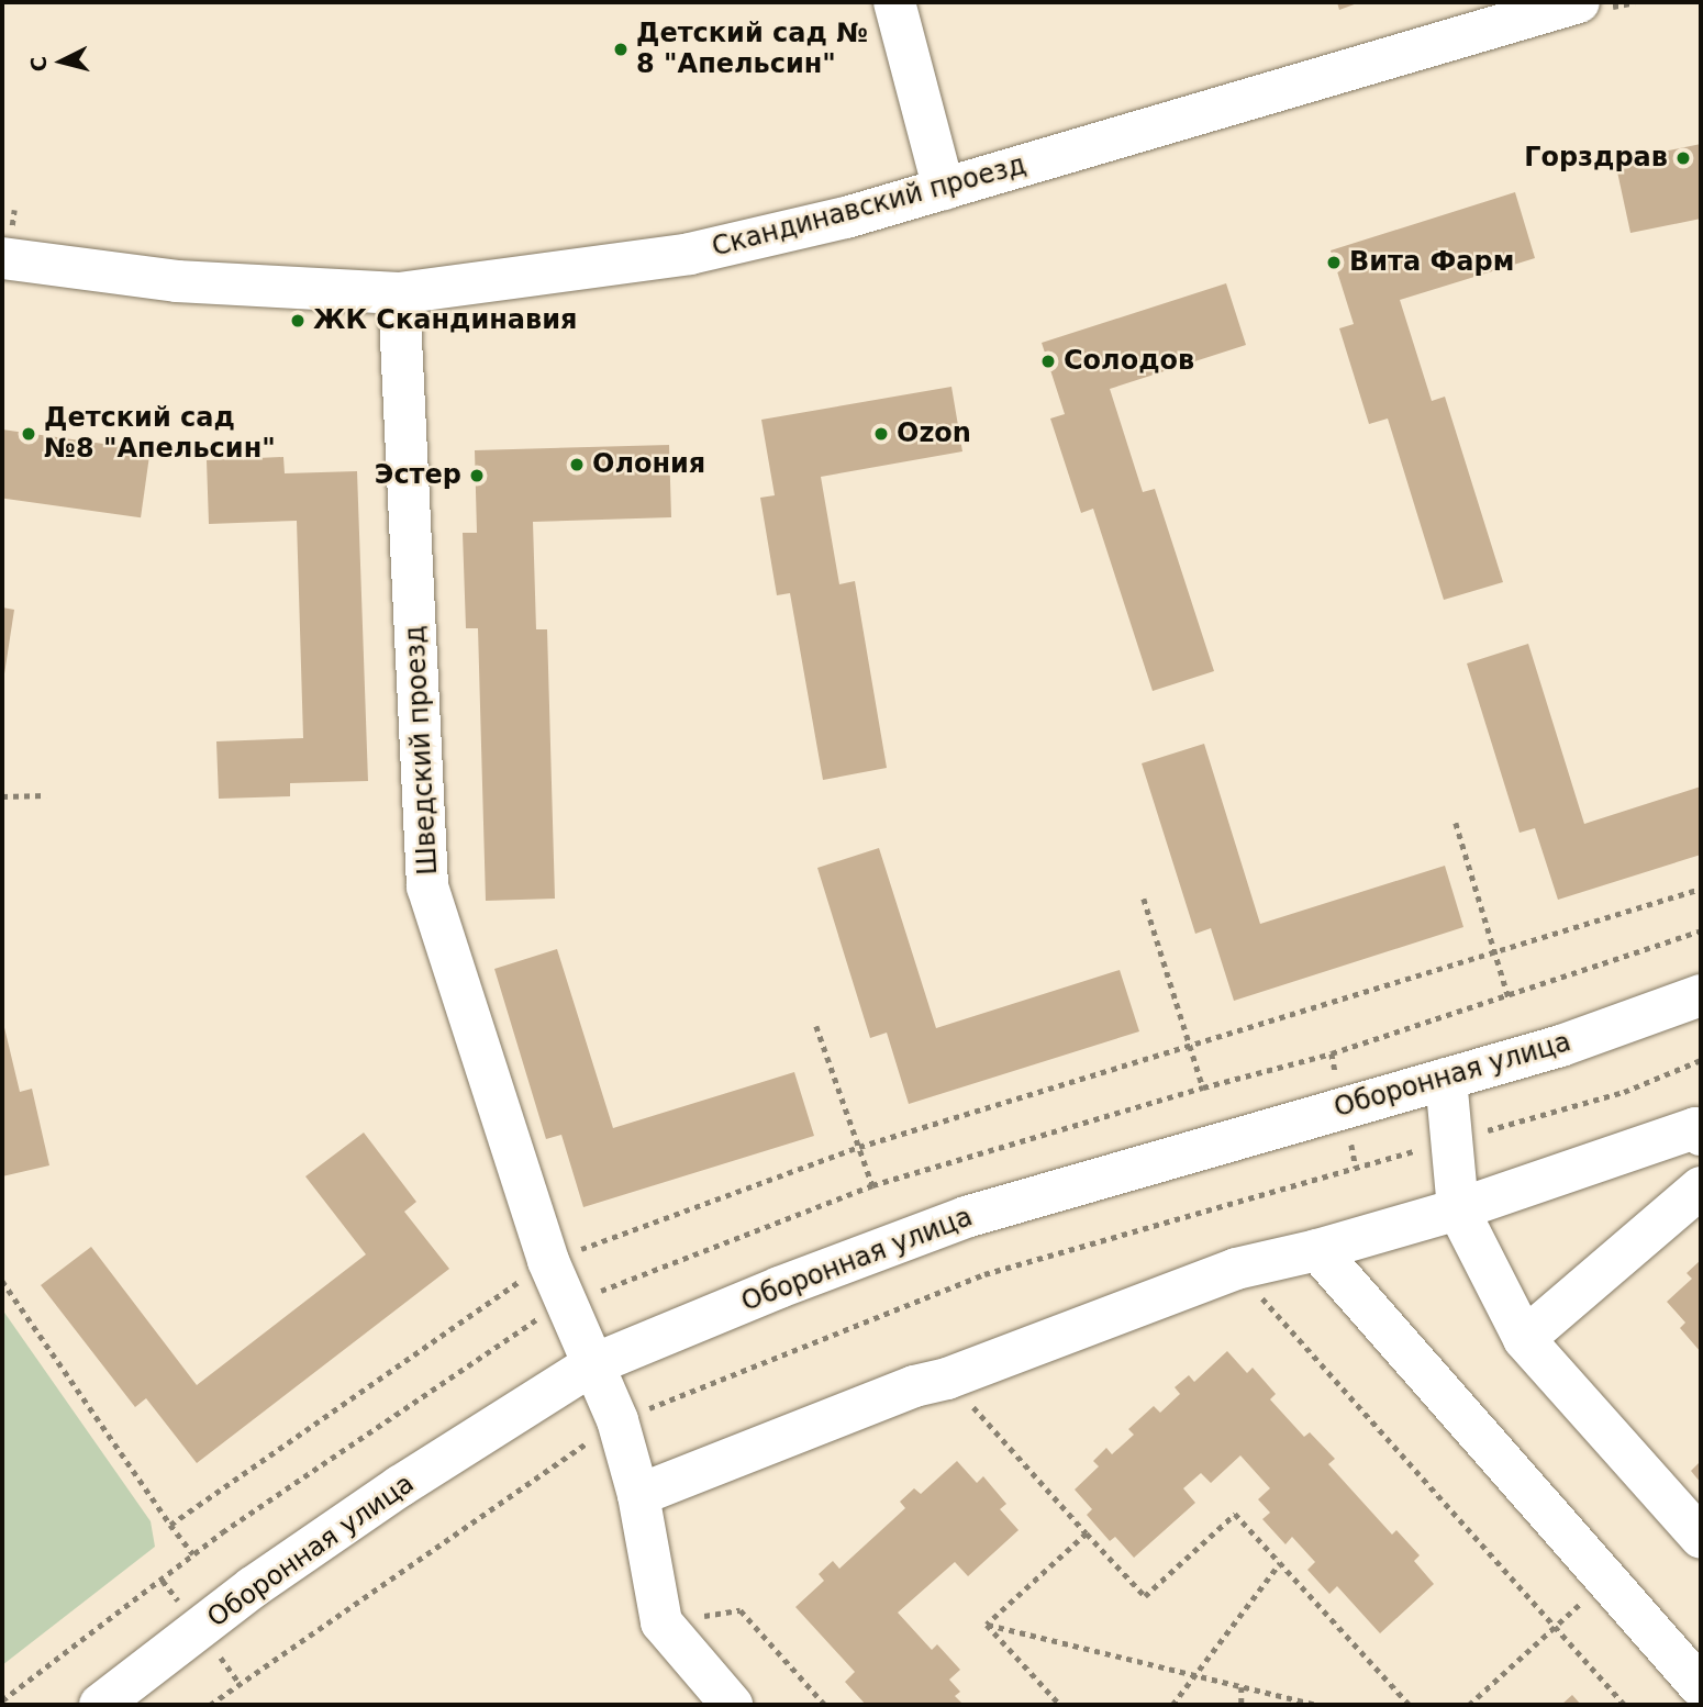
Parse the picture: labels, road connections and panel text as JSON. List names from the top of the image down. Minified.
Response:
{"streets":{"street":["Скандинавский проезд","Шведский проезд","Оборонная улица"]},"crossings":[["Скандинавский проезд","Шведский проезд"],["Шведский проезд","Оборонная улица"]],"places":["Детский сад № 8 \"Апельсин\"","Горздрав","Вита Фарм","ЖК Скандинавия","Солодов","Детский сад №8 \"Апельсин\"","Ozon","Олония","Эстер"],"north":"left"}
